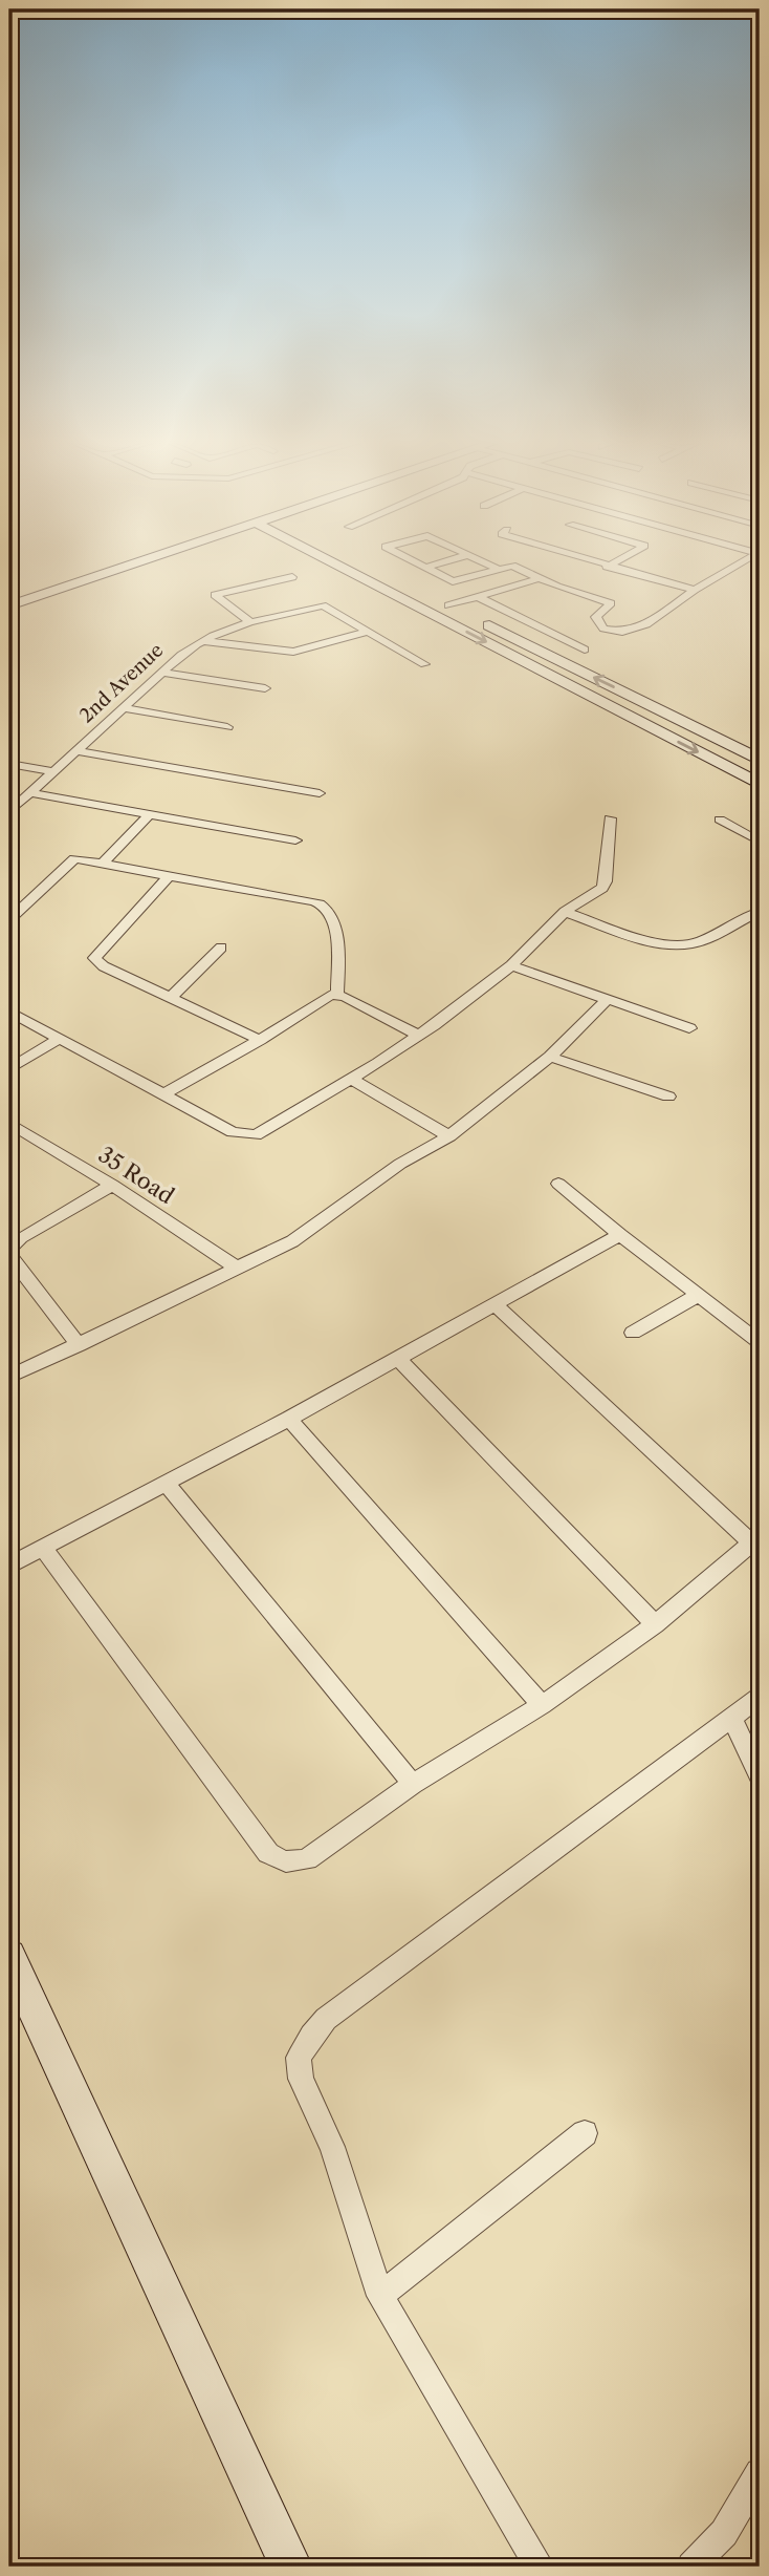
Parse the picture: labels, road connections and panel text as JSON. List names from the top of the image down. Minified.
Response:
{"streets":{"street":["2nd Avenue","35 Road"]}}
